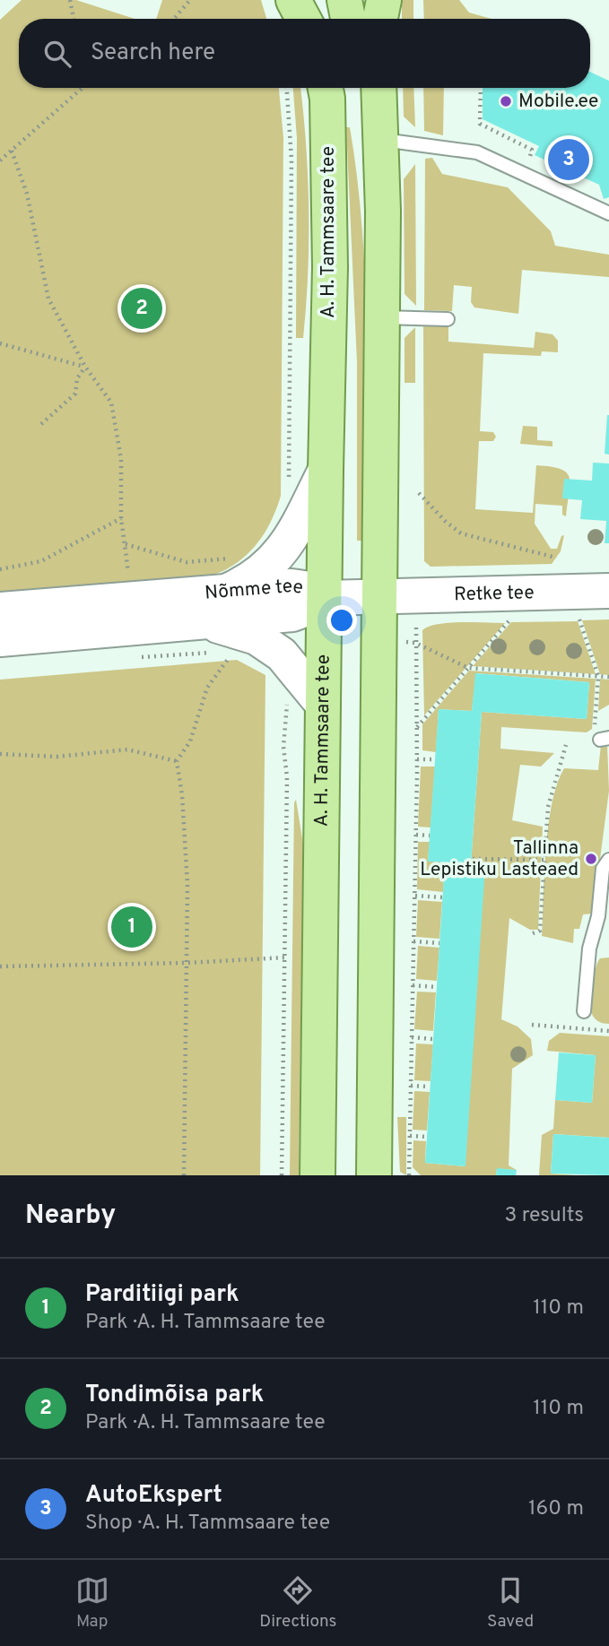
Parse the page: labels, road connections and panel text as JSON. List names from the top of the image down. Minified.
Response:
{"streets":{"main road":["A. H. Tammsaare tee"],"street":["Nõmme tee","Retke tee"]},"crossings":[["A. H. Tammsaare tee","Nõmme tee"],["A. H. Tammsaare tee","Retke tee"],["Nõmme tee","Retke tee"]],"places":["Mobile.ee","Tallinna Lepistiku Lasteaed"],"page":{"search":"Search here","pins":["3","2","1"],"heading":["Nearby","3 results"],"list":[{"mark":"1","name":"Parditiigi park","note":"Park · A. H. Tammsaare tee","value":"110 m"},{"mark":"2","name":"Tondimõisa park","note":"Park · A. H. Tammsaare tee","value":"110 m"},{"mark":"3","name":"AutoEkspert","note":"Shop · A. H. Tammsaare tee","value":"160 m"}],"nav":["Map","Directions","Saved"]}}
